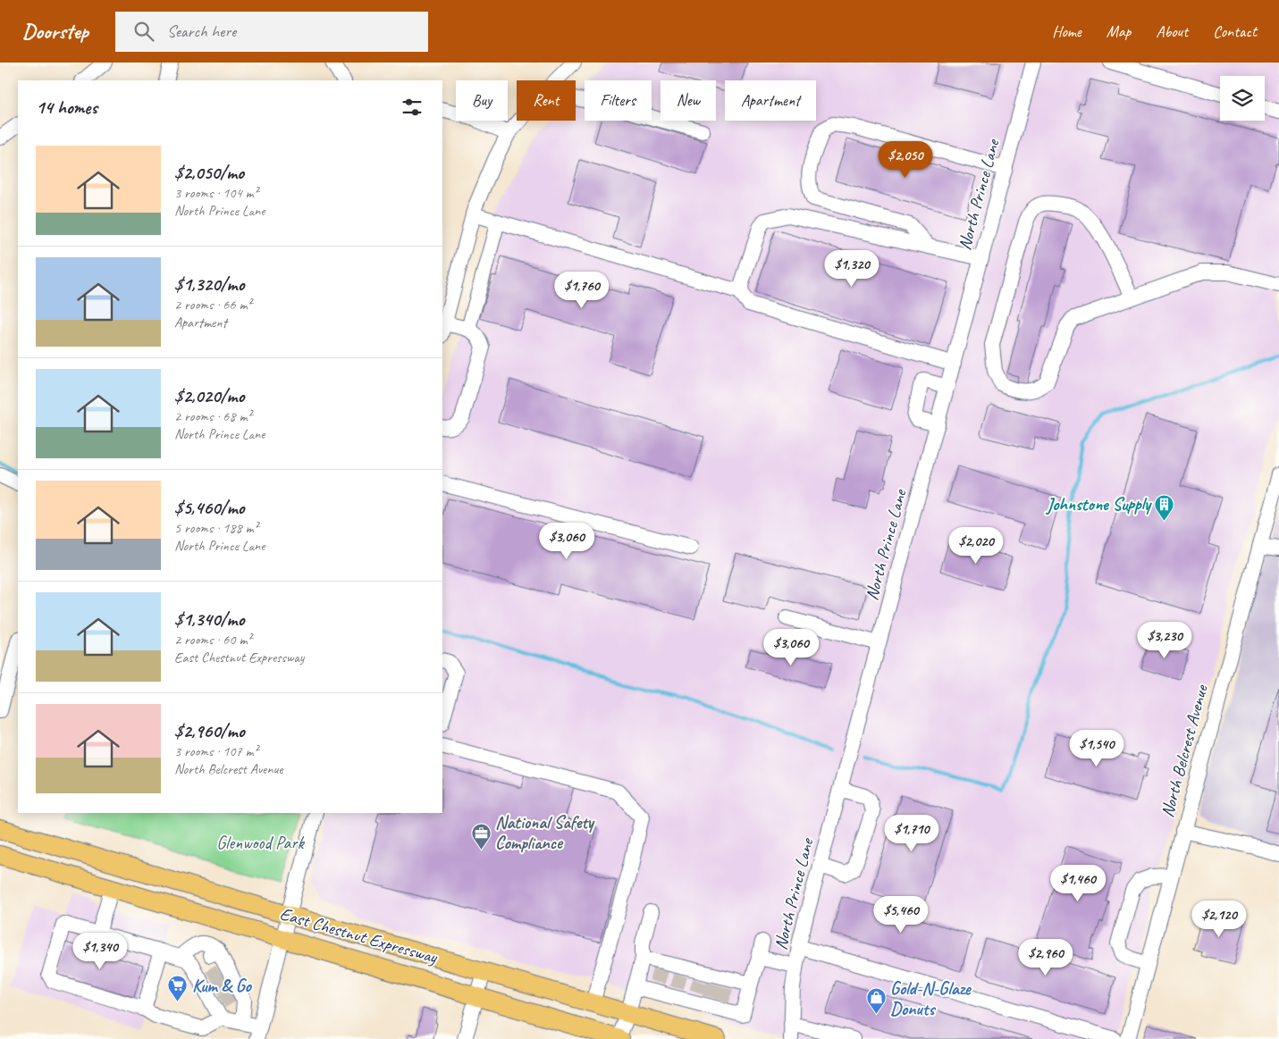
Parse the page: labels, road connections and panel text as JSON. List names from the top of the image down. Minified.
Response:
{"streets":{"main road":["East Chestnut Expressway"],"street":["North Prince Lane","North Belcrest Avenue"]},"parks":["Glenwood Park"],"places":{"building":["Johnstone Supply"],"office":["National Safety Compliance"],"supermarket":["Kum & Go"],"shop":["Gold-N-Glaze Donuts"]},"page":{"header":"Doorstep","search":"Search here","nav":["Home","Map","About","Contact"],"chip":["Buy","Rent","Filters","New","Apartment"],"heading":"14 homes","list":[{"name":"$2,050/mo","note":"3 rooms · 104 m² · North Prince Lane"},{"name":"$1,320/mo","note":"2 rooms · 66 m² · Apartment"},{"name":"$2,020/mo","note":"2 rooms · 68 m² · North Prince Lane"},{"name":"$5,460/mo","note":"5 rooms · 188 m² · North Prince Lane"},{"name":"$1,340/mo","note":"2 rooms · 60 m² · East Chestnut Expressway"},{"name":"$2,960/mo","note":"3 rooms · 107 m² · North Belcrest Avenue"}],"price":["$2,050","$1,320","$1,760","$3,060","$2,020","$3,230","$3,060","$1,540","$1,710","$1,460","$5,460","$2,120","$1,340","$2,960"]}}
